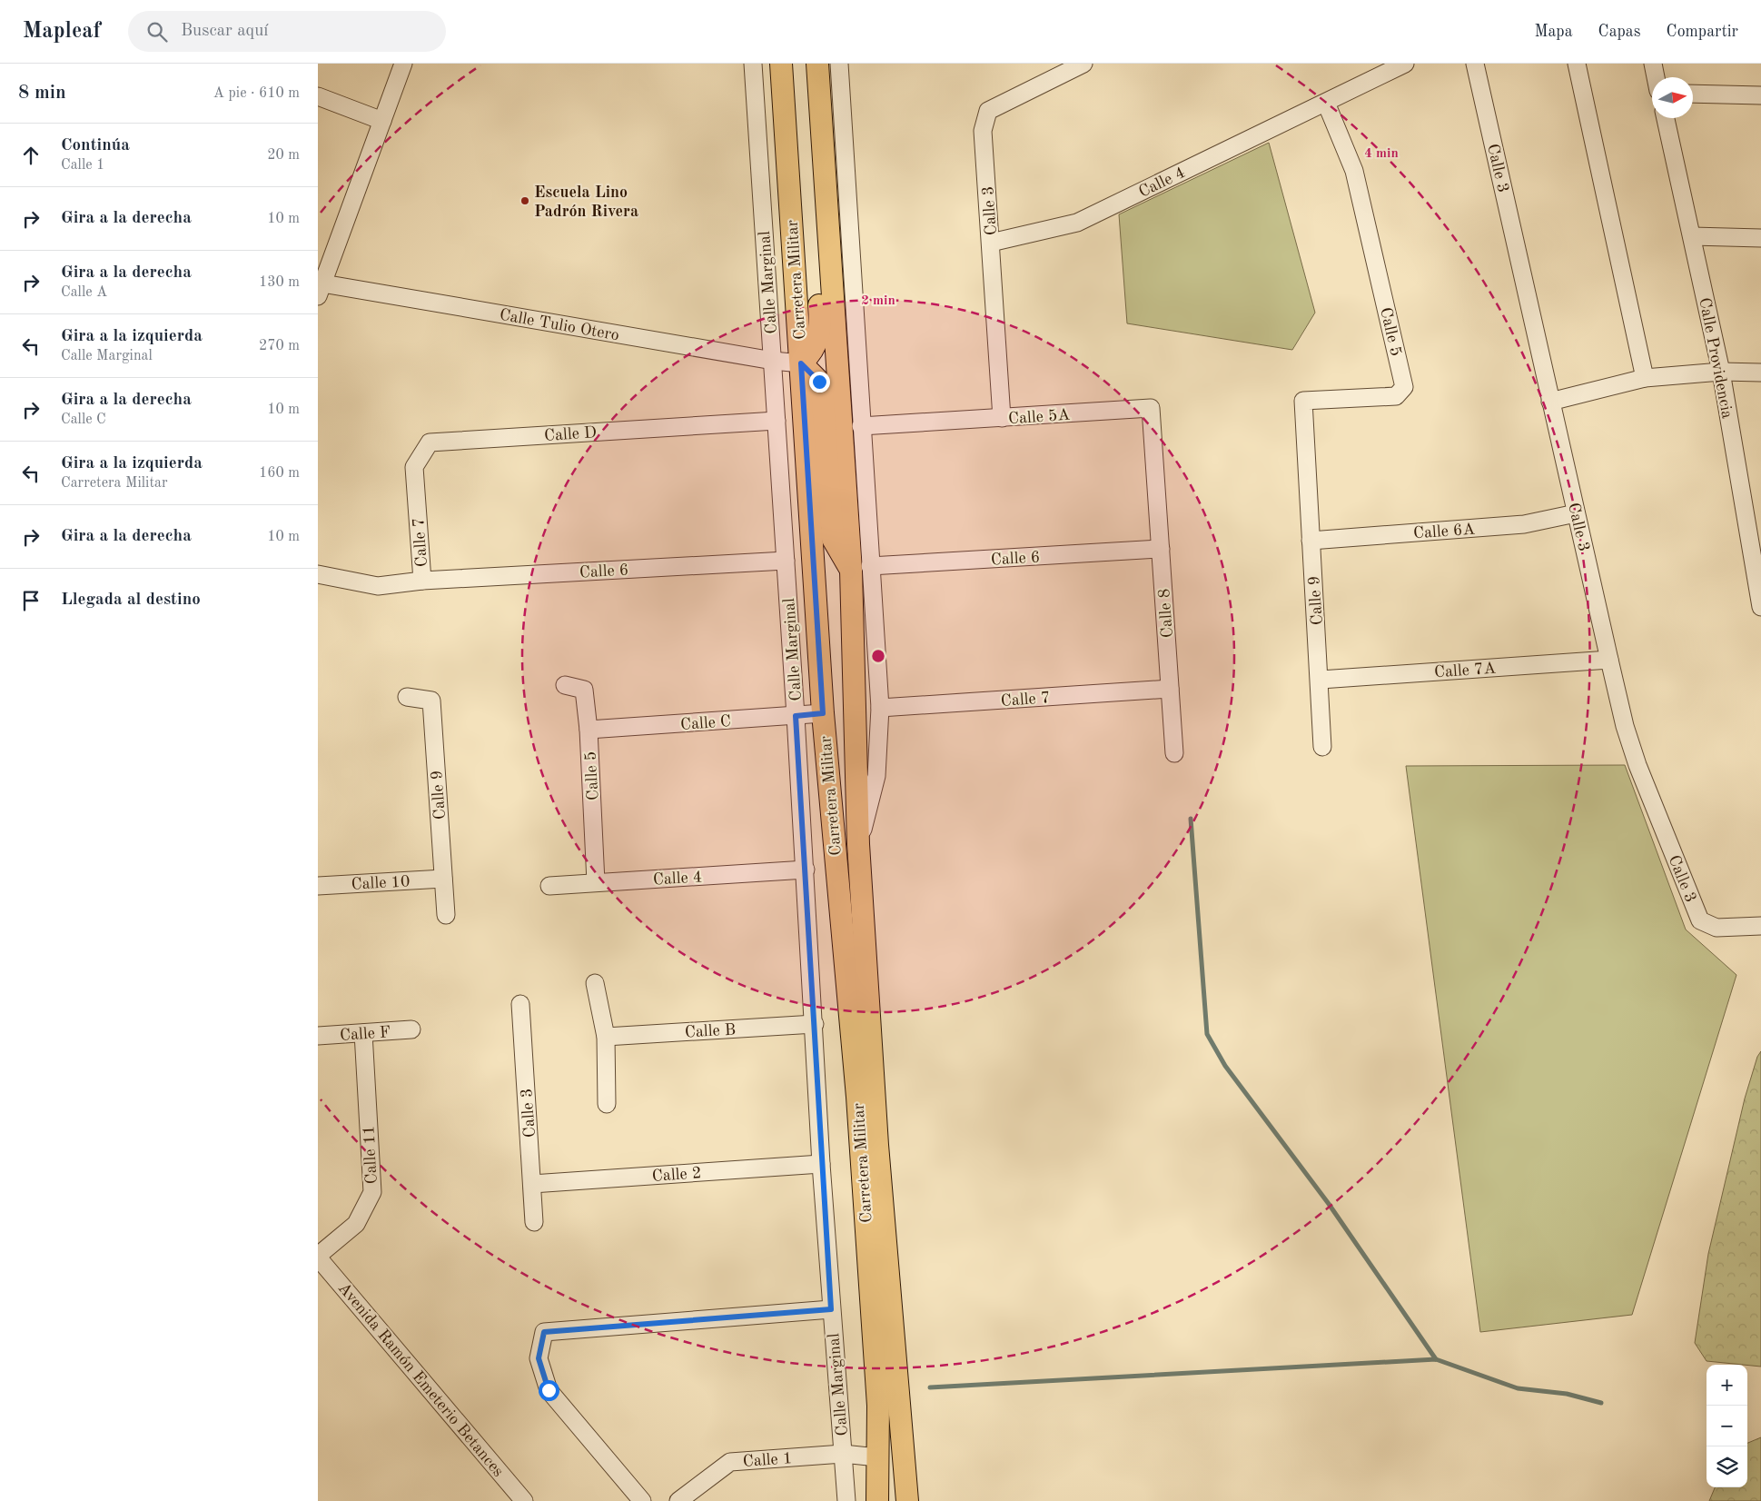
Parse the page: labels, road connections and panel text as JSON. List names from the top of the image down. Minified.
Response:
{"streets":{"main road":["Carretera Militar"],"street":["Calle 3","Calle 4","Calle Marginal","Calle Tulio Otero","Calle 5","Calle Providencia","Calle 5A","Calle D","Calle 6A","Calle 7","Calle 6","Calle 9","Calle 8","Calle 7A","Calle C","Calle 10","Calle B","Calle F","Calle 11","Calle 2","Avenida Ramón Emeterio Betances","Calle 1"]},"crossings":[["Calle 3","Calle 4"],["Calle 3","Calle 5A"],["Calle 3","Calle 6A"],["Calle 3","Calle 7A"],["Calle 3","Calle 2"],["Calle 4","Calle Marginal"],["Calle 4","Calle 5"],["Carretera Militar","Calle Marginal"],["Carretera Militar","Calle Tulio Otero"],["Carretera Militar","Calle 6"],["Carretera Militar","Calle C"],["Calle Marginal","Calle Tulio Otero"],["Calle Marginal","Calle D"],["Calle Marginal","Calle 6"],["Calle Marginal","Calle C"],["Calle Marginal","Calle B"],["Calle Marginal","Calle 2"],["Calle Marginal","Calle 1"],["Calle 5","Calle 9"],["Calle 5","Calle C"],["Calle 5A","Calle 8"],["Calle D","Calle 7"],["Calle 6A","Calle 9"],["Calle 7","Calle 6"],["Calle 7","Calle 8"],["Calle 6","Calle 8"],["Calle 9","Calle 7A"],["Calle 9","Calle 10"],["Calle F","Calle 11"],["Calle 11","Avenida Ramón Emeterio Betances"]],"places":["Escuela Lino Padrón Rivera"],"north":"right","page":{"header":"Mapleaf","search":"Buscar aquí","nav":["Mapa","Capas","Compartir"],"heading":["8 min","A pie · 610 m"],"list":[["Continúa","Calle 1","20 m"],["Gira a la derecha","10 m"],["Gira a la derecha","Calle A","130 m"],["Gira a la izquierda","Calle Marginal","270 m"],["Gira a la derecha","Calle C","10 m"],["Gira a la izquierda","Carretera Militar","160 m"],["Gira a la derecha","10 m"],"Llegada al destino"],"map_buttons":["+","−"]},"rings":["4 min","2 min"]}
